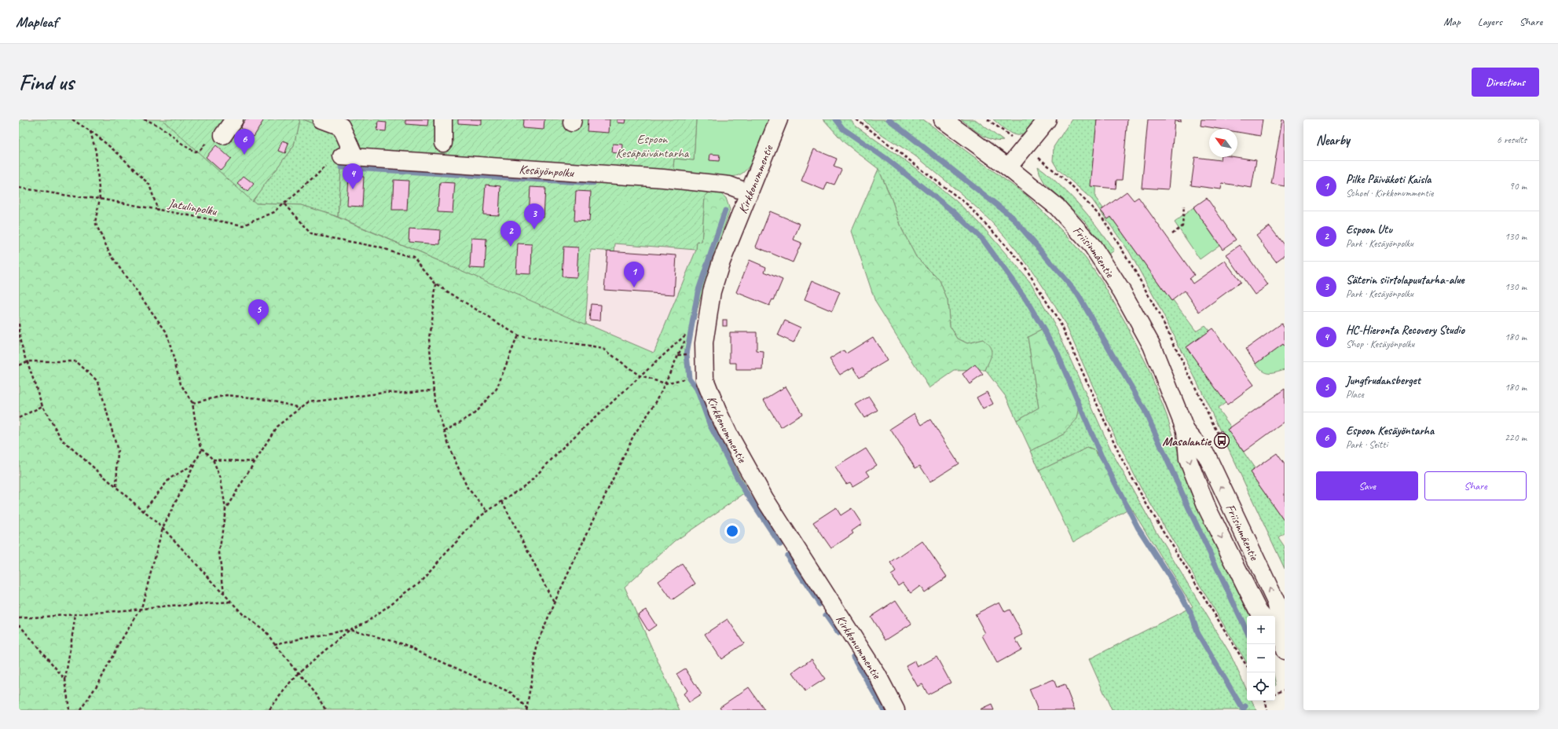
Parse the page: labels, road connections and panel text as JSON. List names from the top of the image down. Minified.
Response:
{"streets":{"street":["Kesäyönpolku","Kirkkonummentie","Friisinmäentie"],"path":["Jatulinpolku"]},"crossings":[["Kesäyönpolku","Kirkkonummentie"],["Kesäyönpolku","Jatulinpolku"]],"parks":["Espoon Kesäpäiväntarha"],"places":{"bus stop":["Masalantie"]},"north":"top left","page":{"header":"Mapleaf","nav":["Map","Layers","Share"],"buttons":["Directions",["Save","Share"]],"title":"Find us","heading":["Nearby","6 results"],"pins":["6","4","3","2","1","5"],"list":[{"mark":"1","name":"Pilke Päiväkoti Kaisla","note":"School · Kirkkonummentie","value":"90 m"},{"mark":"2","name":"Espoon Utu","note":"Park · Kesäyönpolku","value":"130 m"},{"mark":"3","name":"Säterin siirtolapuutarha-alue","note":"Park · Kesäyönpolku","value":"130 m"},{"mark":"4","name":"HC-Hieronta Recovery Studio","note":"Shop · Kesäyönpolku","value":"180 m"},{"mark":"5","name":"Jungfrudansberget","note":"Place","value":"180 m"},{"mark":"6","name":"Espoon Kesäyöntarha","note":"Park · Seitti","value":"220 m"}],"map_buttons":["+","−"]}}
